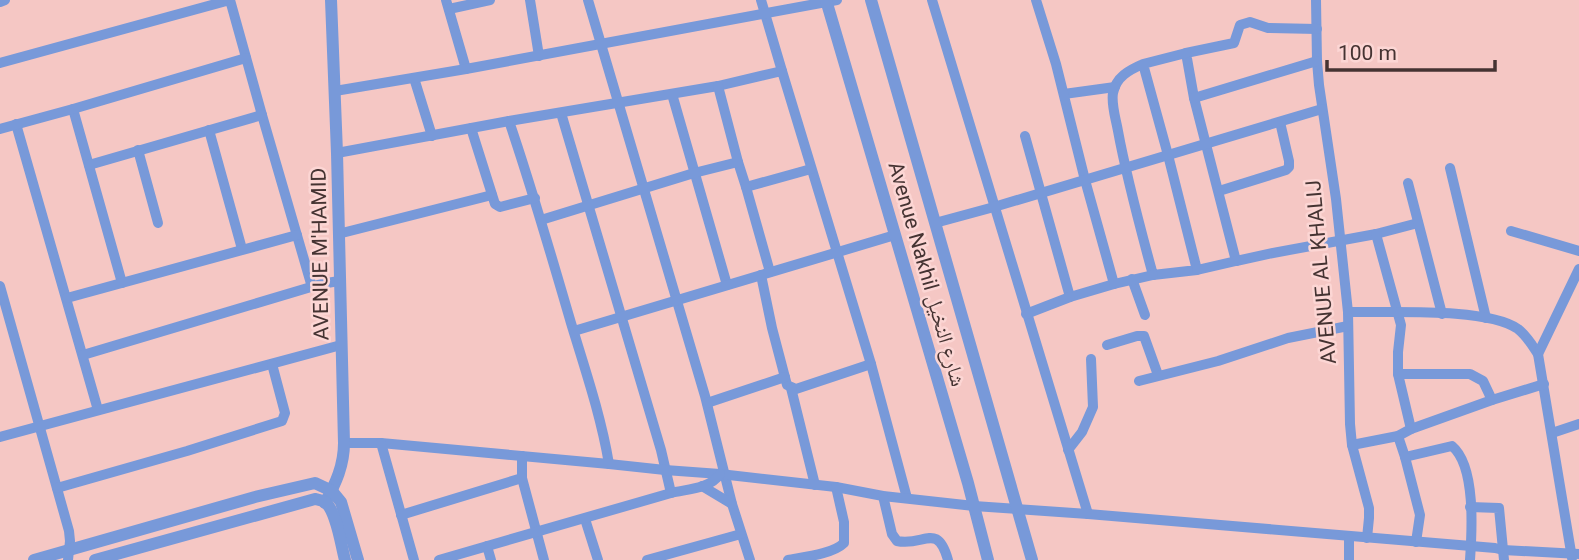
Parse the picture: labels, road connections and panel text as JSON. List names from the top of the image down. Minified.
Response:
{"streets":{"street":["AVENUE M'HAMID","AVENUE AL KHALIJ","Avenue Nakhil شارع النخيل"]},"scale_bar":"100 m"}
